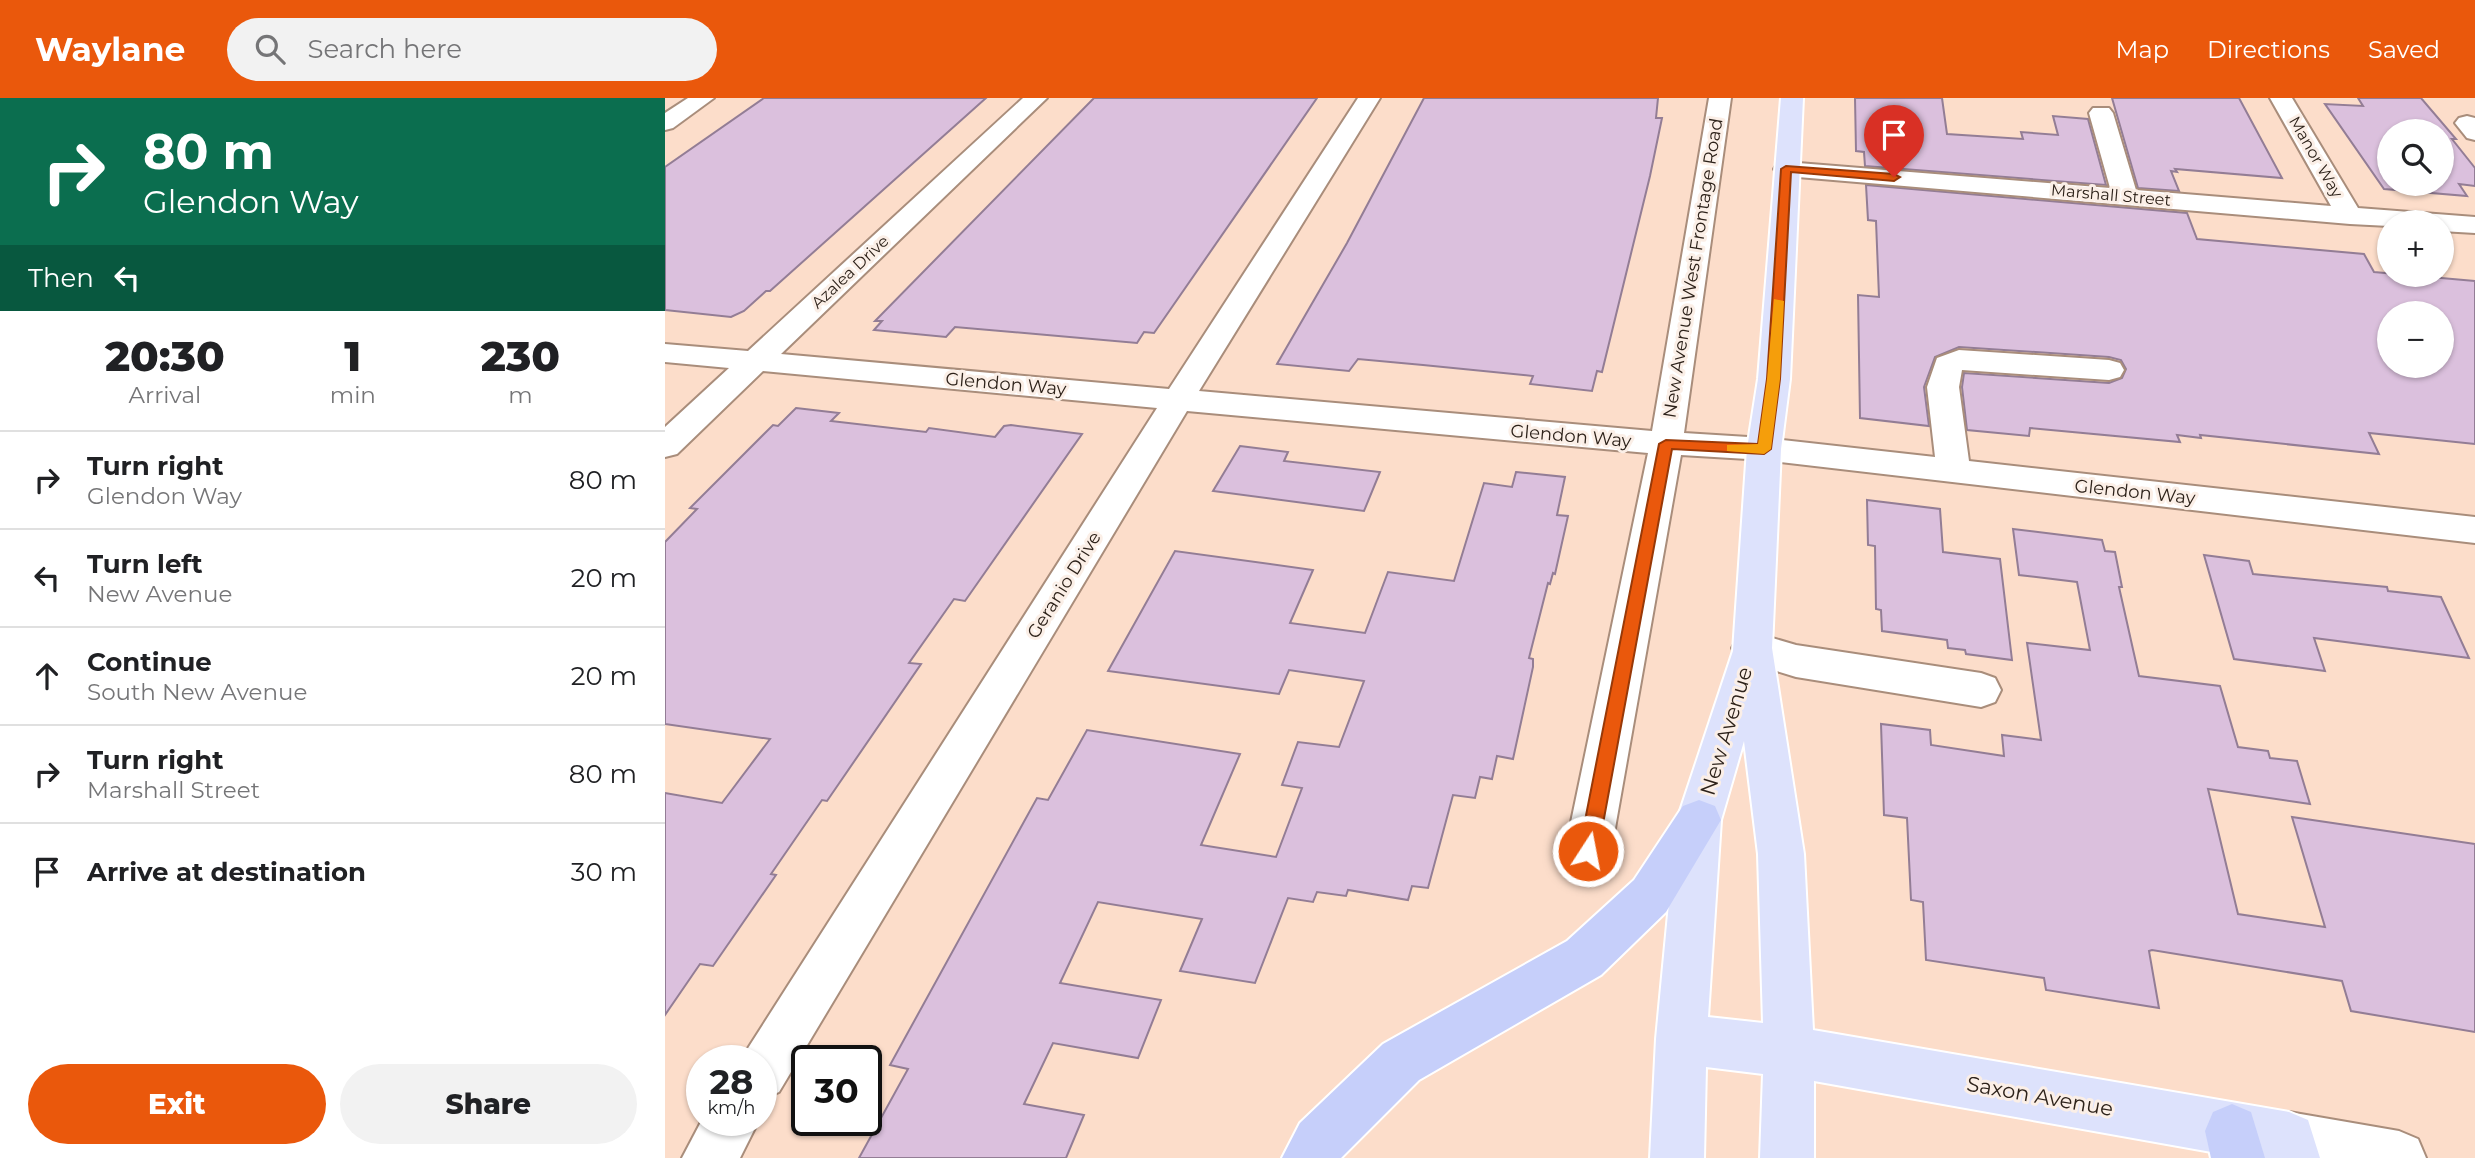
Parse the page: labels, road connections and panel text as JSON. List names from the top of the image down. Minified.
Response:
{"streets":{"main road":["New Avenue","Saxon Avenue"],"street":["Manor Way","Marshall Street","New Avenue West Frontage Road","Azalea Drive","Glendon Way","Geranio Drive"]},"crossings":[["Manor Way","Marshall Street"],["New Avenue West Frontage Road","Glendon Way"],["Azalea Drive","Glendon Way"],["Glendon Way","Geranio Drive"],["New Avenue","Saxon Avenue"]],"page":{"header":"Waylane","search":"Search here","nav":["Map","Directions","Saved"],"turn":["80 m","Glendon Way"],"map_buttons":["+","−"],"then":"Then","eta":["20:30","Arrival","1","min","230","m"],"list":[{"name":"Turn right","note":"Glendon Way","value":"80 m"},{"name":"Turn left","note":"New Avenue","value":"20 m"},{"name":"Continue","note":"South New Avenue","value":"20 m"},{"name":"Turn right","note":"Marshall Street","value":"80 m"},{"name":"Arrive at destination","value":"30 m"}],"speed":"28 km/h","limit":"30","buttons":["Exit","Share"]}}
